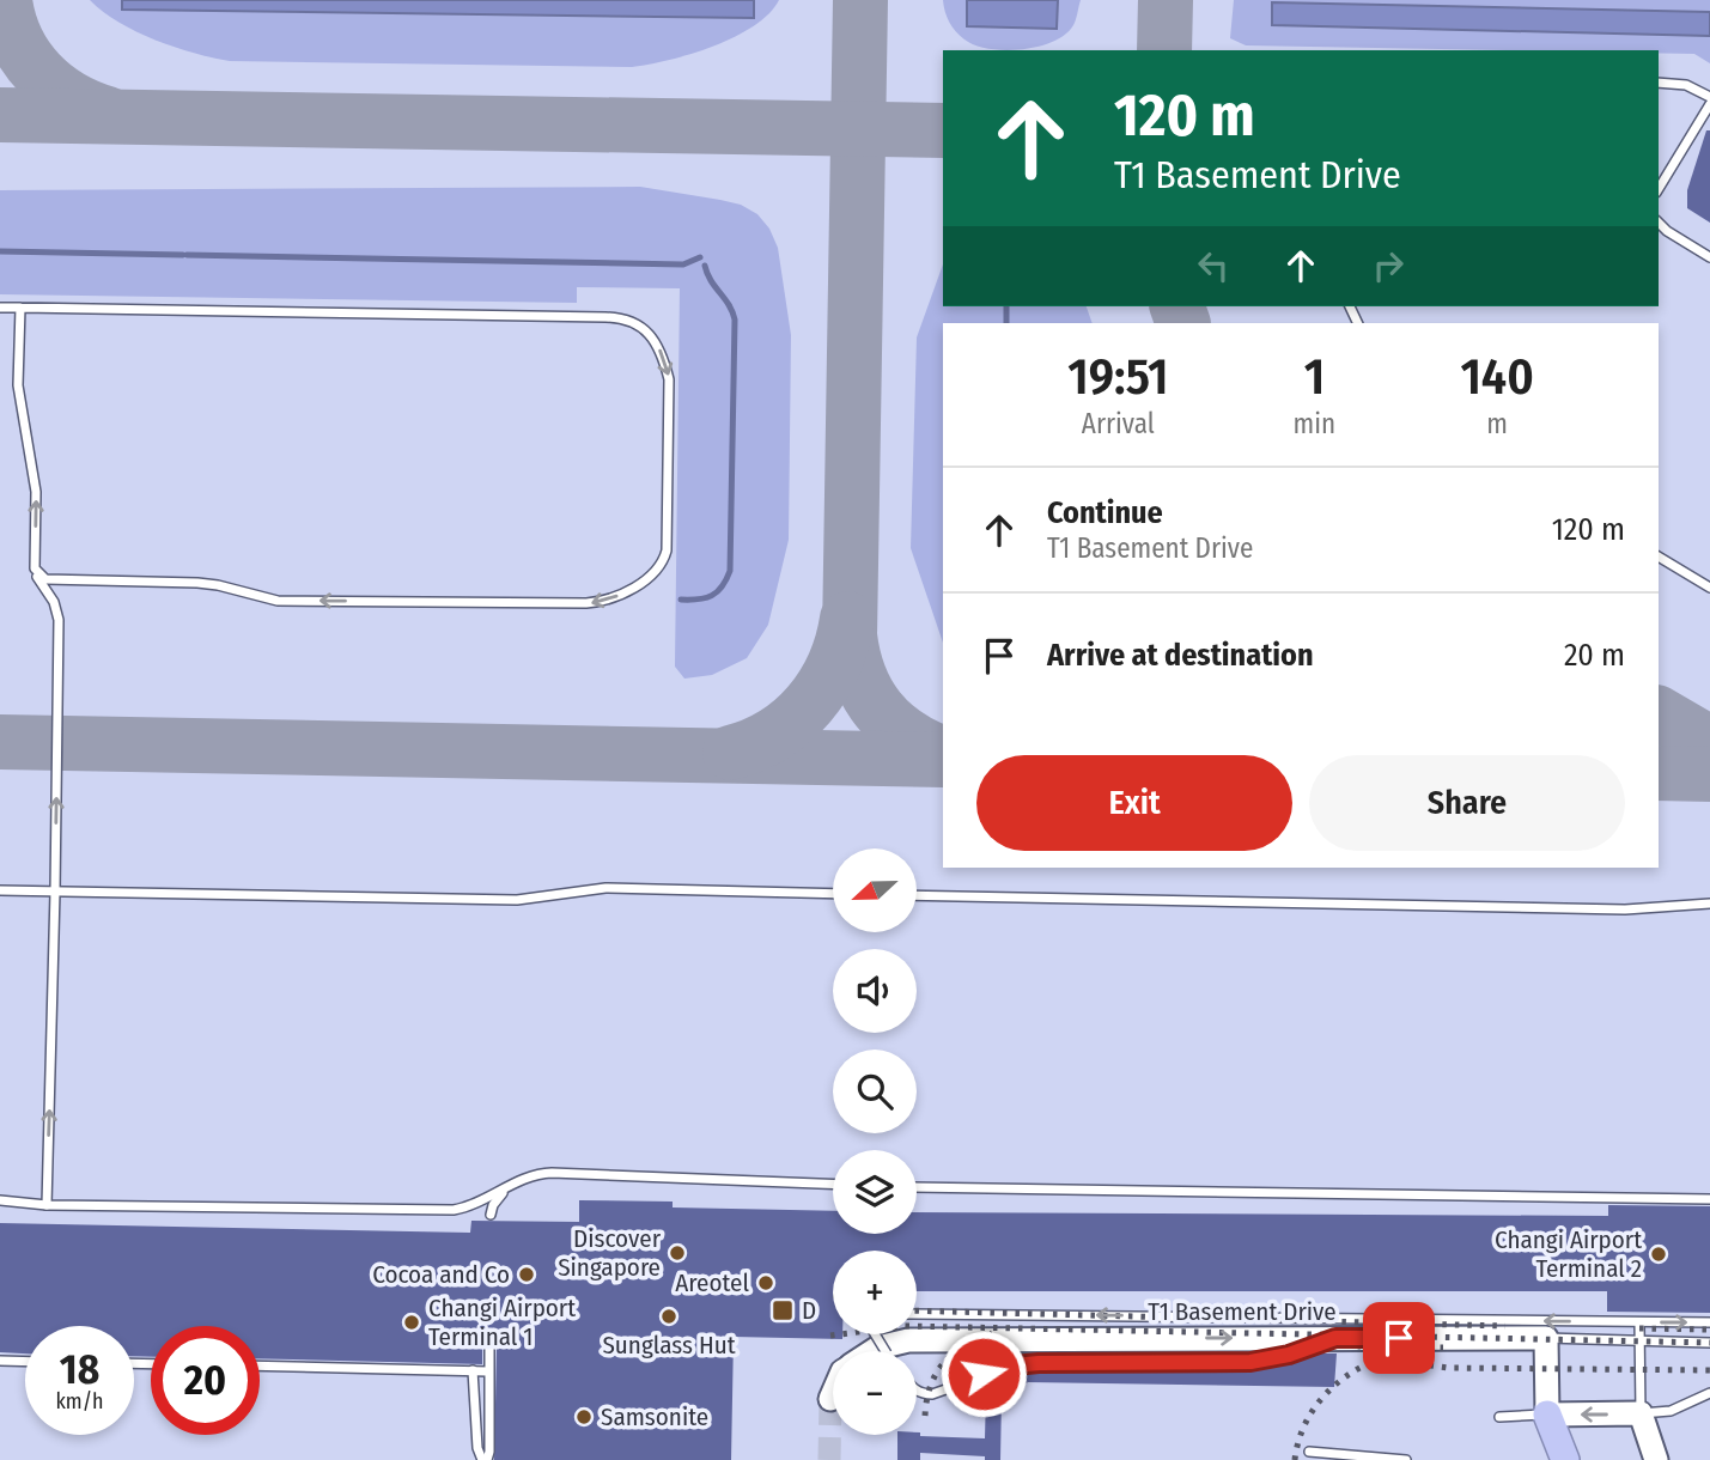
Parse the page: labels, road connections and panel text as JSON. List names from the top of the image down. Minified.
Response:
{"streets":{"main road":["T1 Basement Drive"]},"places":{"other":["Discover Singapore","Changi Airport Terminal 2","Cocoa and Co","Areotel","Sunglass Hut","Changi Airport Terminal 1","Samsonite"],"transit":["D"]},"north":"left","page":{"turn":["120 m","T1 Basement Drive"],"eta":["19:51","Arrival","1","min","140","m"],"list":[{"name":"Continue","note":"T1 Basement Drive","value":"120 m"},{"name":"Arrive at destination","value":"20 m"}],"buttons":["Exit","Share"],"map_buttons":["+","−"],"speed":"18 km/h","limit":"20"}}
